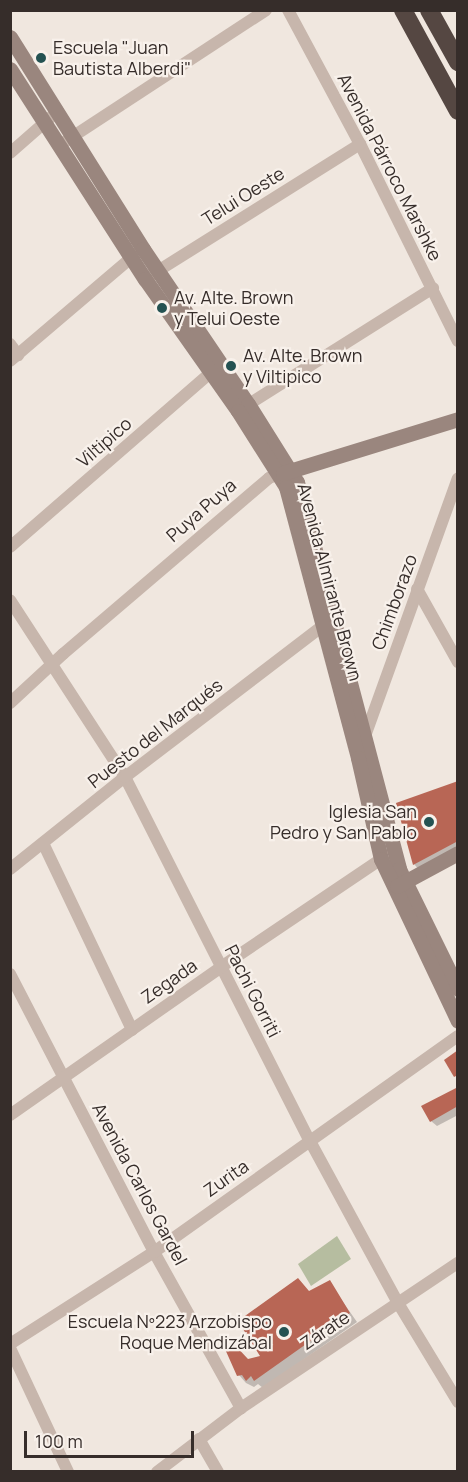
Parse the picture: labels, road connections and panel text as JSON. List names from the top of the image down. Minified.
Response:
{"streets":{"main road":["Puya Puya","Avenida Almirante Brown"],"street":["Avenida Párroco Marshke","Telui Oeste","Viltipico","Chimborazo","Puesto del Marqués","Zegada","Pachi Gorriti","Zurita","Avenida Carlos Gardel","Zárate"]},"crossings":[["Avenida Párroco Marshke","Telui Oeste"],["Telui Oeste","Avenida Almirante Brown"],["Viltipico","Avenida Almirante Brown"],["Puya Puya","Avenida Almirante Brown"],["Puya Puya","Pachi Gorriti"],["Avenida Almirante Brown","Chimborazo"],["Avenida Almirante Brown","Puesto del Marqués"],["Avenida Almirante Brown","Zegada"],["Puesto del Marqués","Pachi Gorriti"],["Zegada","Pachi Gorriti"],["Zegada","Avenida Carlos Gardel"],["Pachi Gorriti","Zurita"],["Pachi Gorriti","Zárate"],["Zurita","Avenida Carlos Gardel"],["Avenida Carlos Gardel","Zárate"]],"places":["Escuela \"Juan Bautista Alberdi\"","Av. Alte. Brown y Telui Oeste","Av. Alte. Brown y Viltipico","Iglesia San Pedro y San Pablo","Escuela Nº223 Arzobispo Roque Mendizábal"],"scale_bar":"100 m"}
